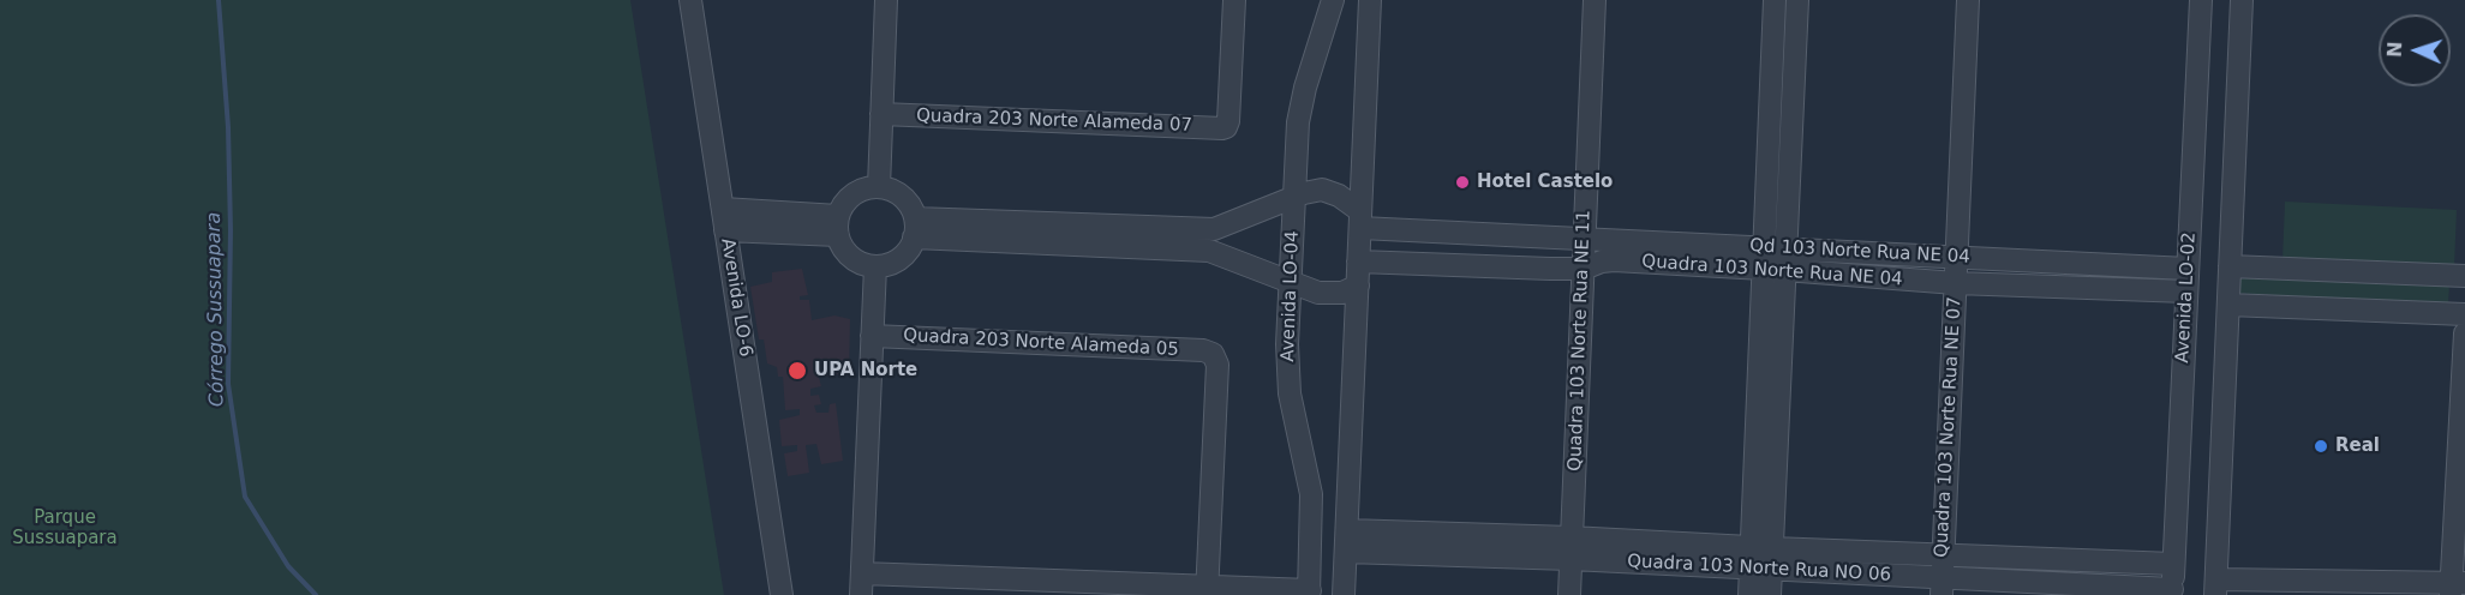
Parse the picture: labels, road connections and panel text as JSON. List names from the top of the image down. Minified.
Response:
{"streets":{"street":["Quadra 203 Norte Alameda 07","Qd 103 Norte Rua NE 04","Quadra 103 Norte Rua NE 04","Avenida LO-04","Avenida LO-6","Avenida LO-02","Quadra 103 Norte Rua NE 11","Quadra 203 Norte Alameda 05","Quadra 103 Norte Rua NE 07","Quadra 103 Norte Rua NO 06"]},"crossings":[["Qd 103 Norte Rua NE 04","Quadra 103 Norte Rua NE 04"],["Qd 103 Norte Rua NE 04","Avenida LO-02"],["Qd 103 Norte Rua NE 04","Quadra 103 Norte Rua NE 11"],["Qd 103 Norte Rua NE 04","Quadra 103 Norte Rua NE 07"],["Quadra 103 Norte Rua NE 04","Avenida LO-02"],["Quadra 103 Norte Rua NE 04","Quadra 103 Norte Rua NE 11"],["Quadra 103 Norte Rua NE 04","Quadra 103 Norte Rua NE 07"],["Avenida LO-02","Quadra 103 Norte Rua NO 06"],["Quadra 103 Norte Rua NE 11","Quadra 103 Norte Rua NO 06"],["Quadra 103 Norte Rua NE 07","Quadra 103 Norte Rua NO 06"]],"water":["Córrego Sussuapara"],"parks":["Parque Sussuapara"],"places":["Hotel Castelo","UPA Norte","Real"],"north":"left"}
